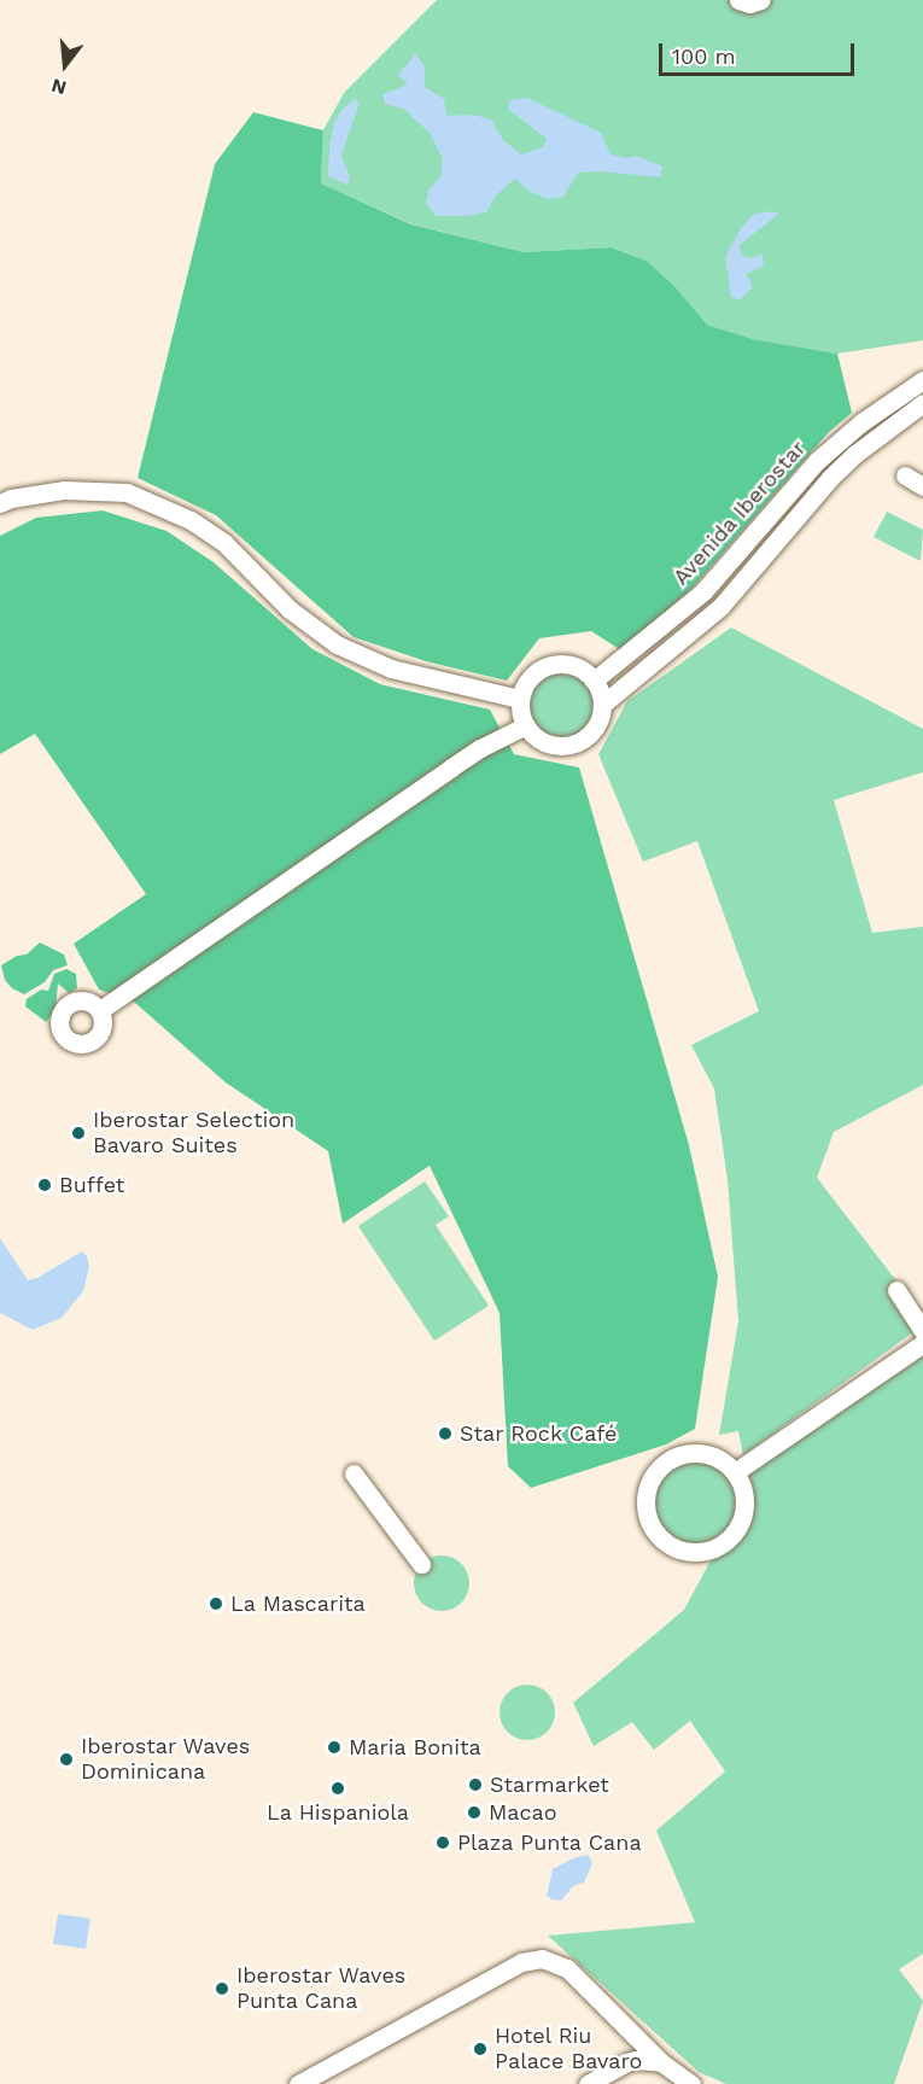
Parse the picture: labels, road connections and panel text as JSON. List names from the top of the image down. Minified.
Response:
{"streets":{"street":["Avenida Iberostar"]},"places":["Iberostar Selection Bavaro Suites","Buffet","Star Rock Café","La Mascarita","Maria Bonita","Iberostar Waves Dominicana","Starmarket","La Hispaniola","Macao","Plaza Punta Cana","Iberostar Waves Punta Cana","Hotel Riu Palace Bavaro"],"scale_bar":"100 m","north":"bottom"}
